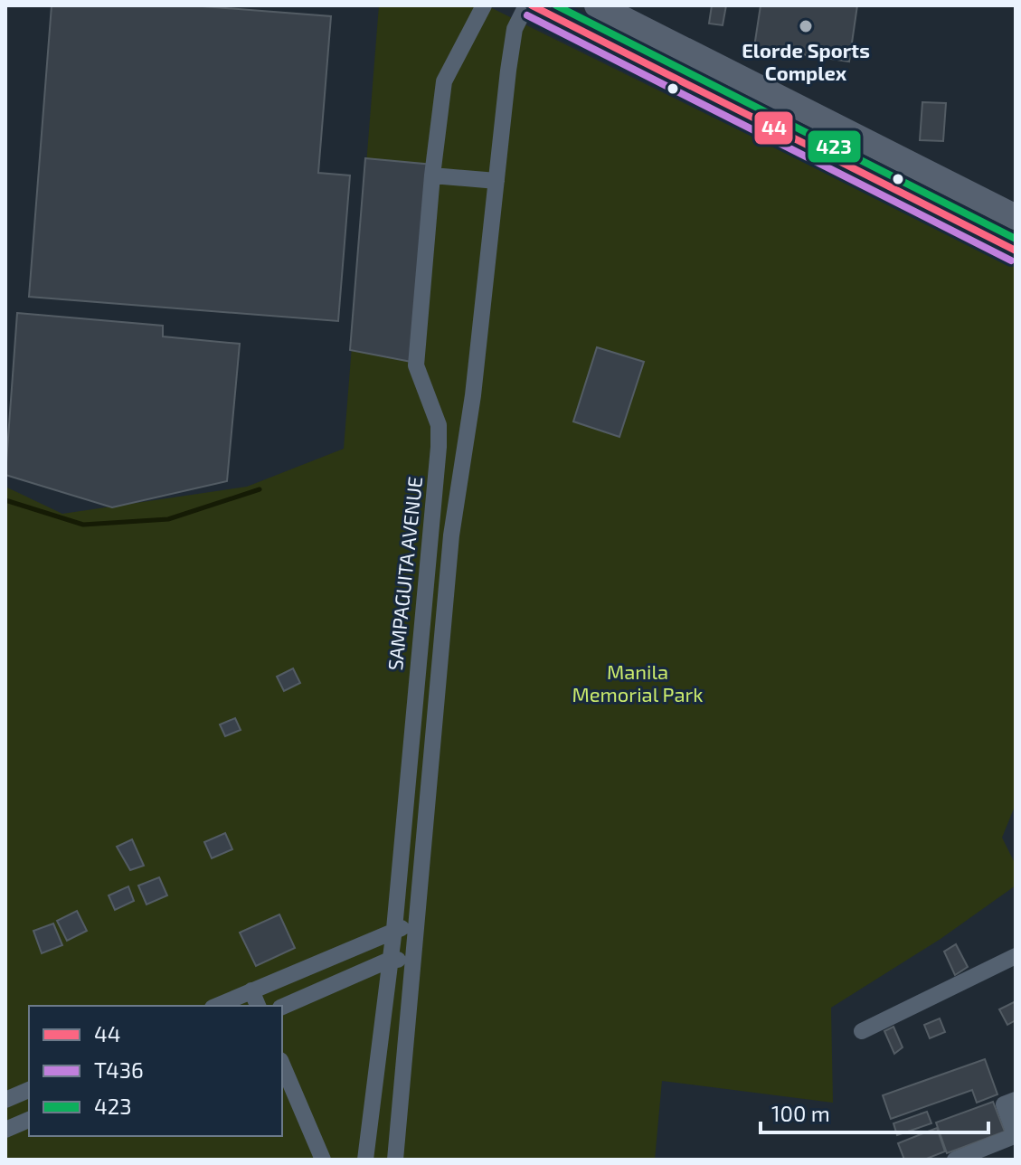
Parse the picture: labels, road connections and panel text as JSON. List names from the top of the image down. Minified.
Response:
{"streets":{"street":["SAMPAGUITA AVENUE"]},"parks":["Manila Memorial Park"],"places":["Elorde Sports Complex"],"lines":["transit line 44","transit line 423","transit line T436"],"legend":["44","T436","423"],"scale_bar":"100 m"}
